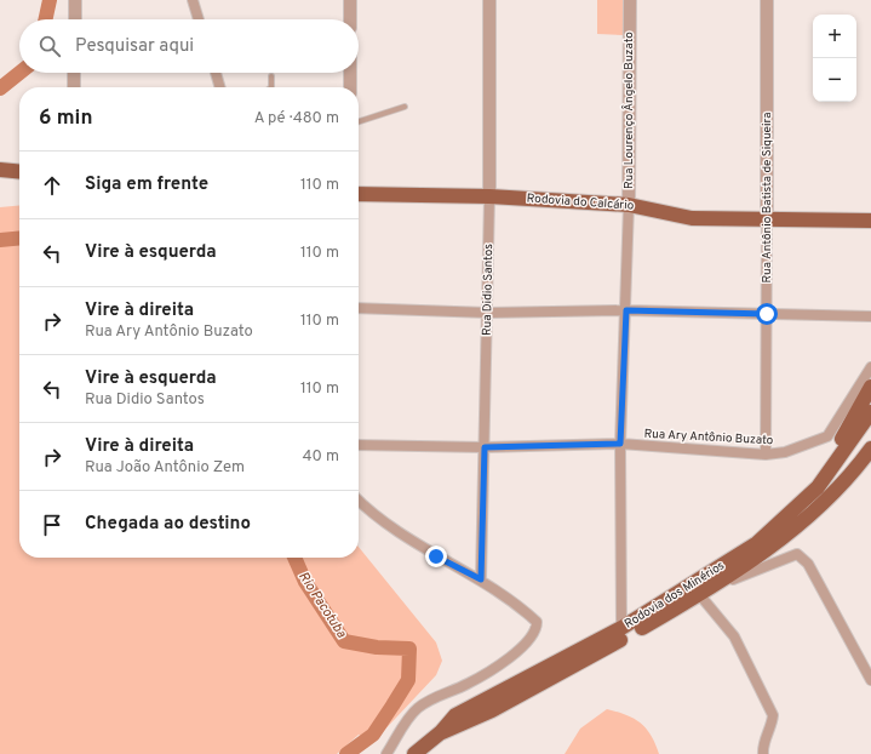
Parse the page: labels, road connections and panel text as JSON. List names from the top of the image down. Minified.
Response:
{"streets":{"main road":["Rodovia do Calcário","Rodovia dos Minérios"],"street":["Rua Lourenço Ângelo Buzato","Rua Antônio Batista de Siqueira","Rua Didio Santos","Rua Ary Antônio Buzato"]},"crossings":[["Rua Lourenço Ângelo Buzato","Rodovia do Calcário"],["Rua Lourenço Ângelo Buzato","Rua Ary Antônio Buzato"],["Rua Lourenço Ângelo Buzato","Rodovia dos Minérios"],["Rua Antônio Batista de Siqueira","Rodovia do Calcário"],["Rua Antônio Batista de Siqueira","Rua Ary Antônio Buzato"],["Rodovia do Calcário","Rua Didio Santos"],["Rua Didio Santos","Rua Ary Antônio Buzato"]],"water":["Rio Pacotuba"],"page":{"map_buttons":["+","−"],"search":"Pesquisar aqui","heading":["6 min","A pé · 480 m"],"list":[["Siga em frente","110 m"],["Vire à esquerda","110 m"],["Vire à direita","Rua Ary Antônio Buzato","110 m"],["Vire à esquerda","Rua Didio Santos","110 m"],["Vire à direita","Rua João Antônio Zem","40 m"],"Chegada ao destino"]}}
